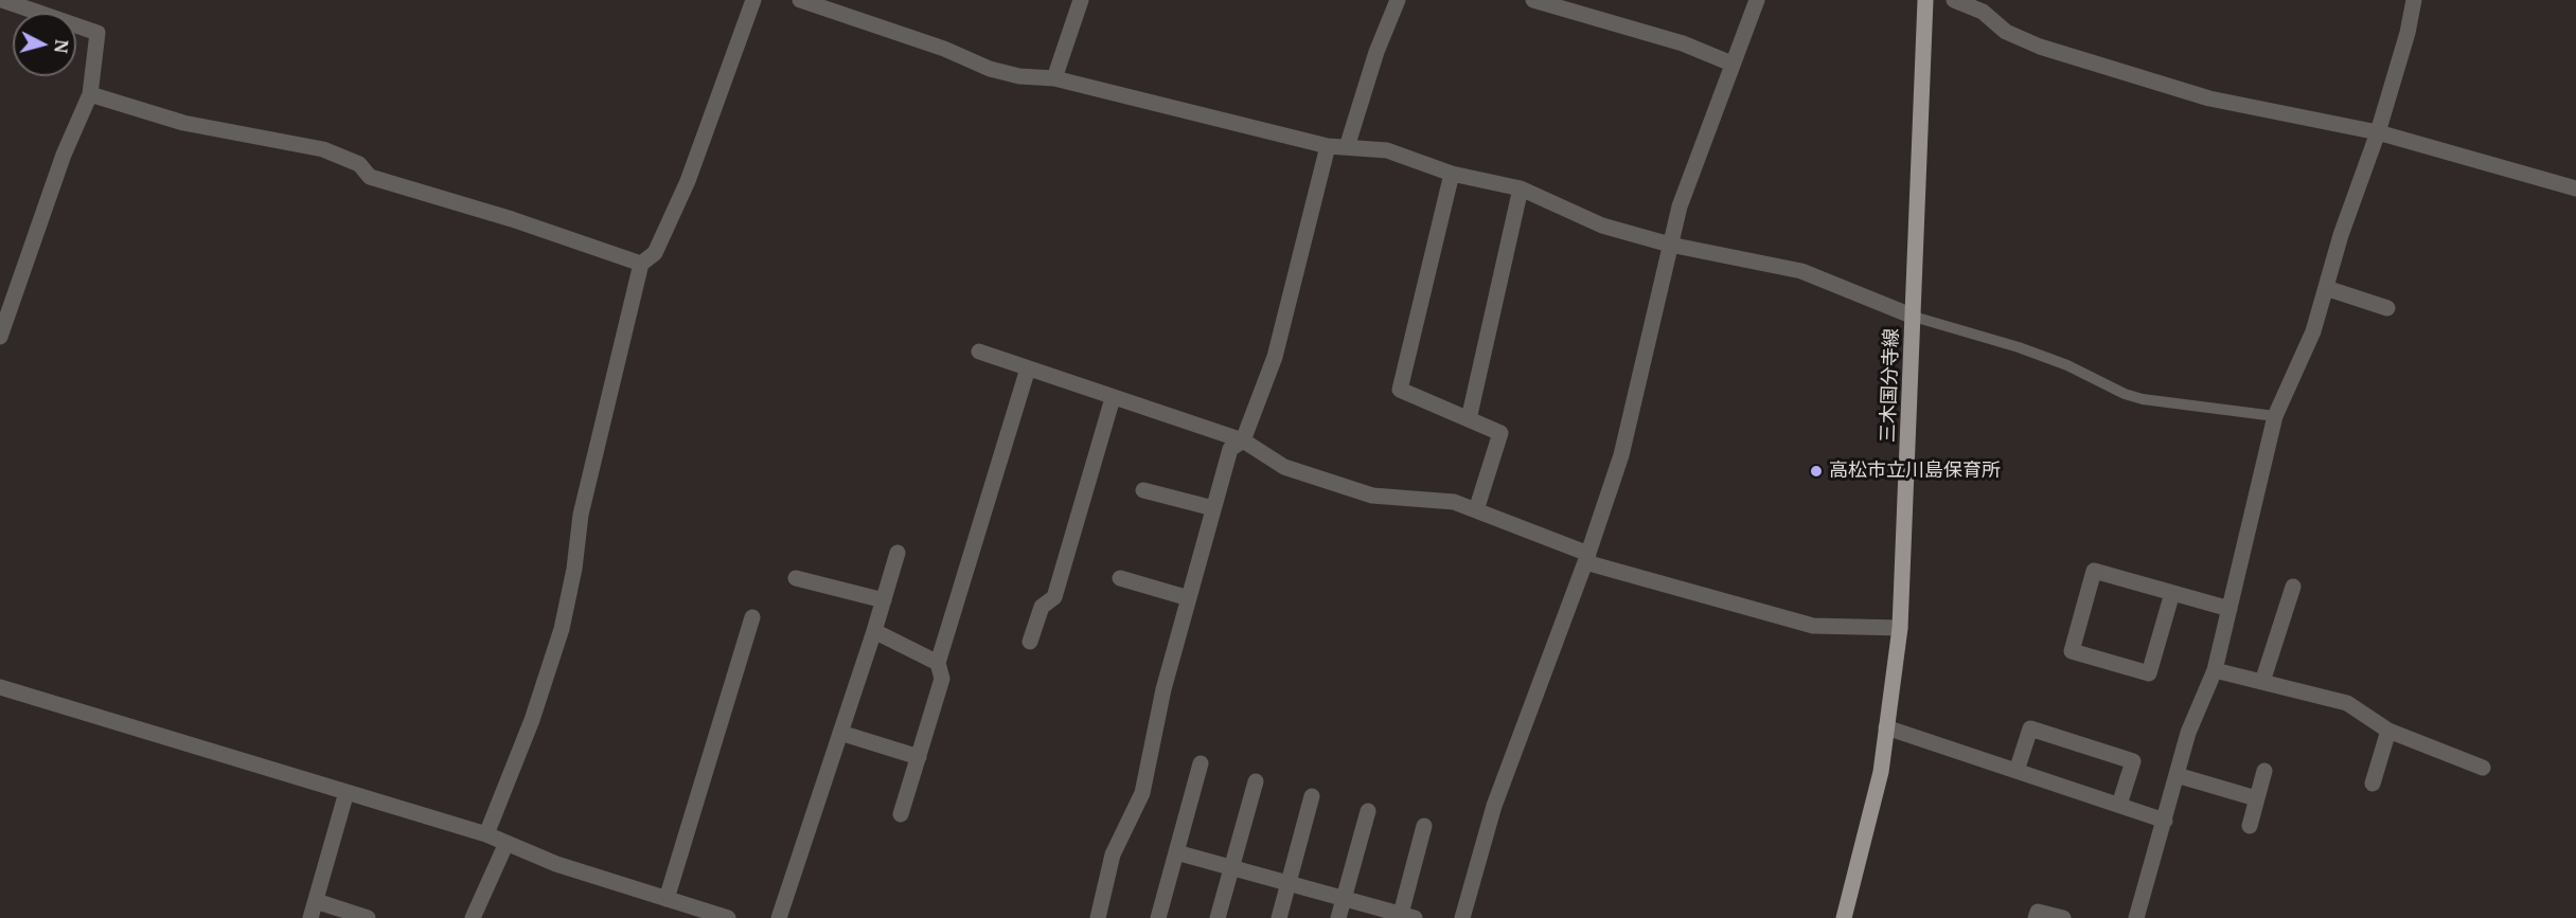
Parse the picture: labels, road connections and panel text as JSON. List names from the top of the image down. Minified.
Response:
{"streets":{"main road":["三木国分寺線"]},"places":["高松市立川島保育所"],"north":"right"}
